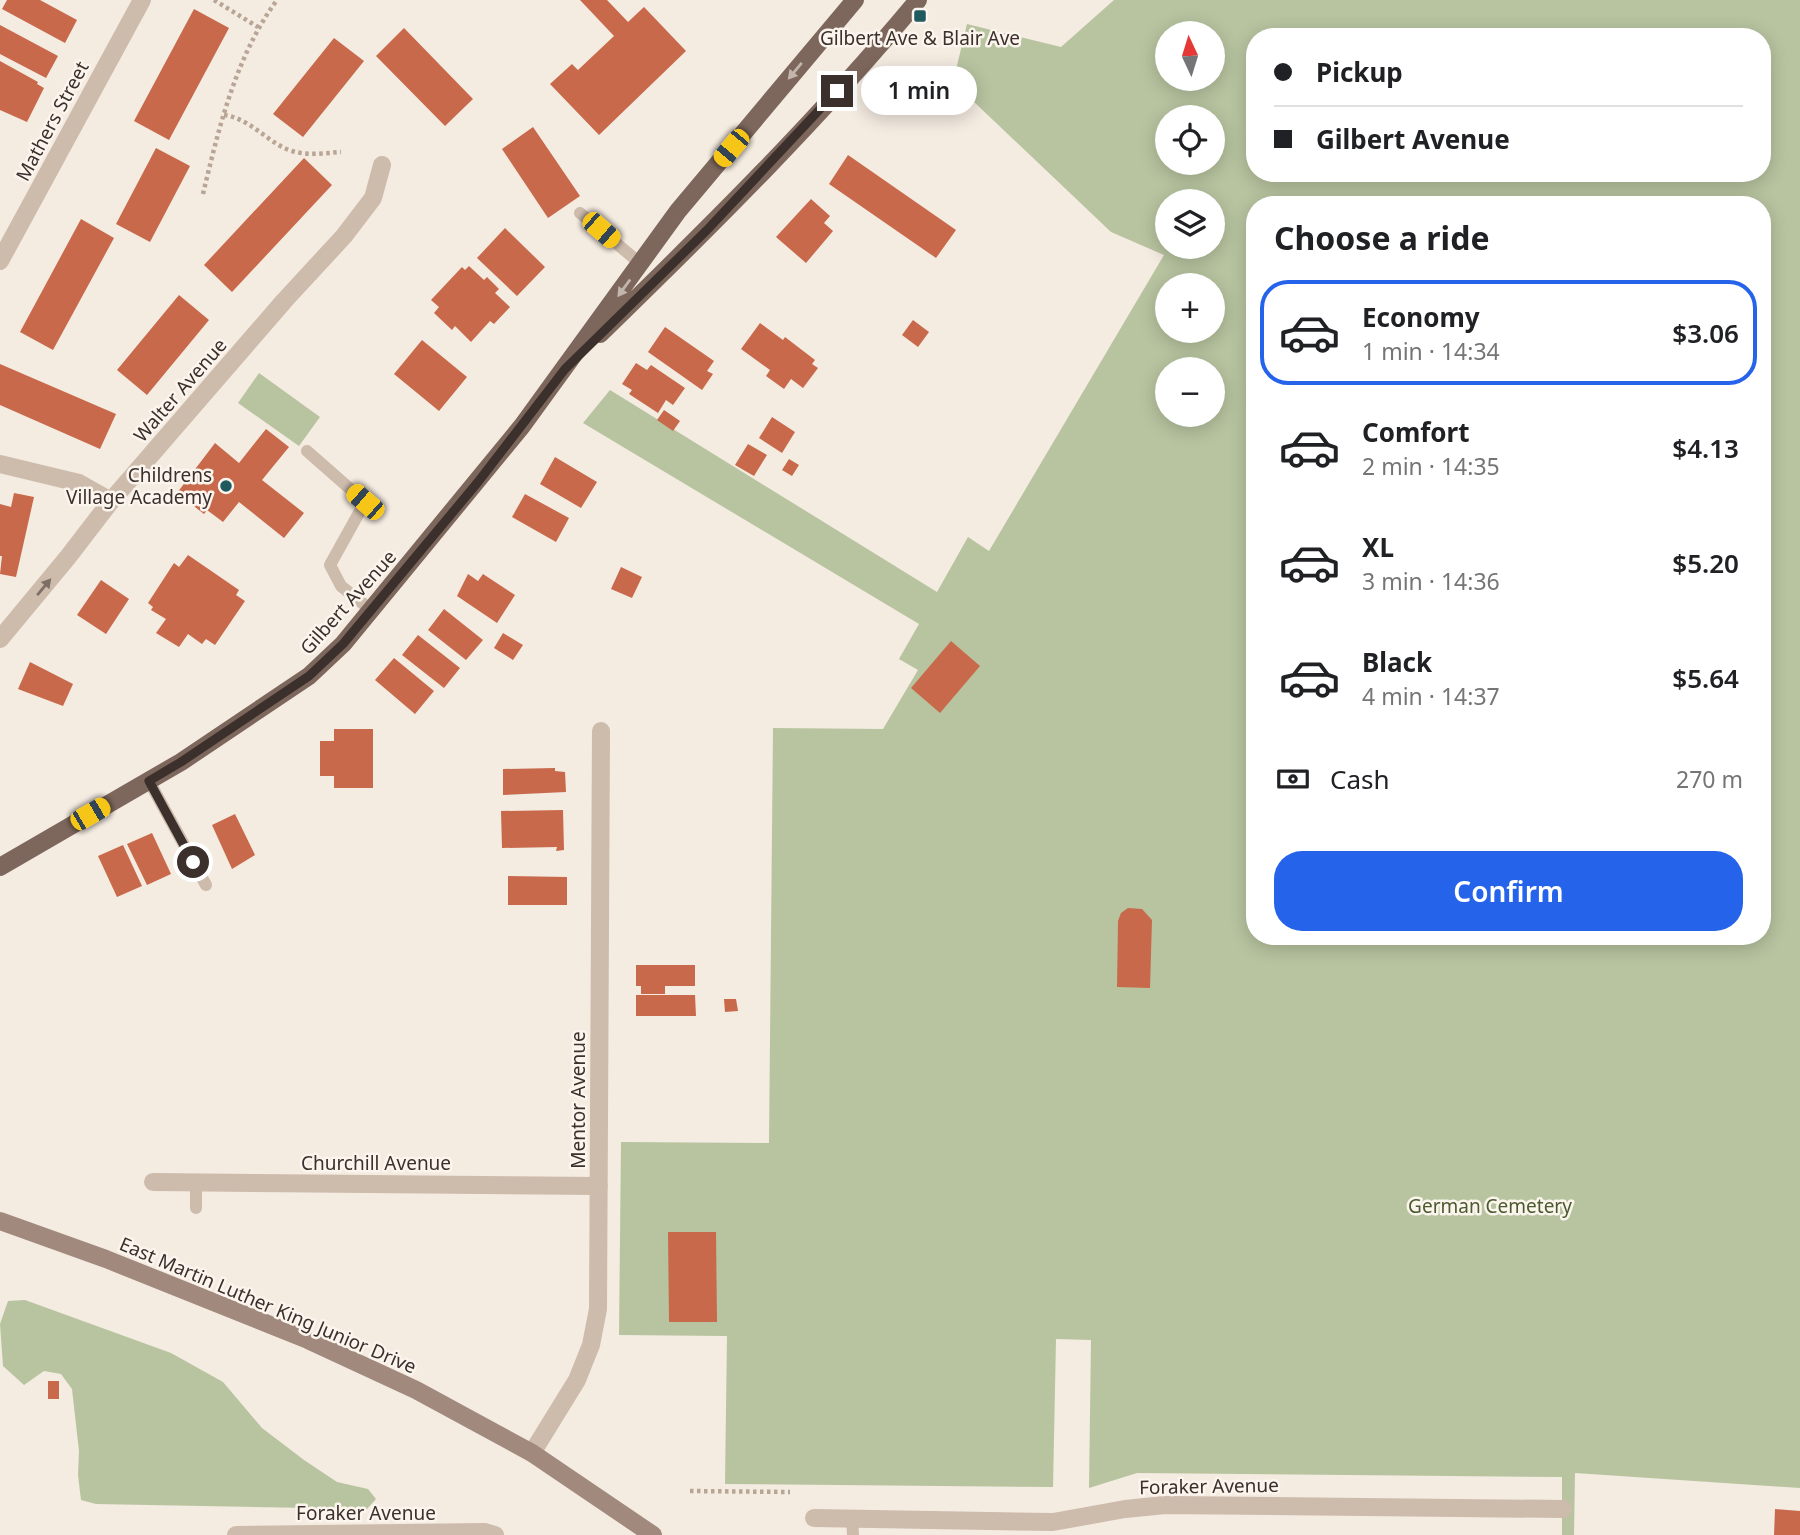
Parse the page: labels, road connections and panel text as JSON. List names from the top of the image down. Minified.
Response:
{"streets":{"main road":["Gilbert Avenue","East Martin Luther King Junior Drive"],"street":["Mathers Street","Walter Avenue","Mentor Avenue","Churchill Avenue","Foraker Avenue"]},"crossings":[["Mentor Avenue","Churchill Avenue"],["Mentor Avenue","East Martin Luther King Junior Drive"]],"parks":["German Cemetery"],"places":{"transit":["Gilbert Ave & Blair Ave"],"other":["Childrens Village Academy"]},"north":"top","page":{"map_buttons":["+","−"],"banner":["Pickup","Gilbert Avenue"],"bubble":"1 min","heading":"Choose a ride","list":[{"name":"Economy","note":"1 min · 14:34","value":"$3.06"},{"name":"Comfort","note":"2 min · 14:35","value":"$4.13"},{"name":"XL","note":"3 min · 14:36","value":"$5.20"},{"name":"Black","note":"4 min · 14:37","value":"$5.64"}],"pay":["Cash","270 m"],"buttons":"Confirm"}}
